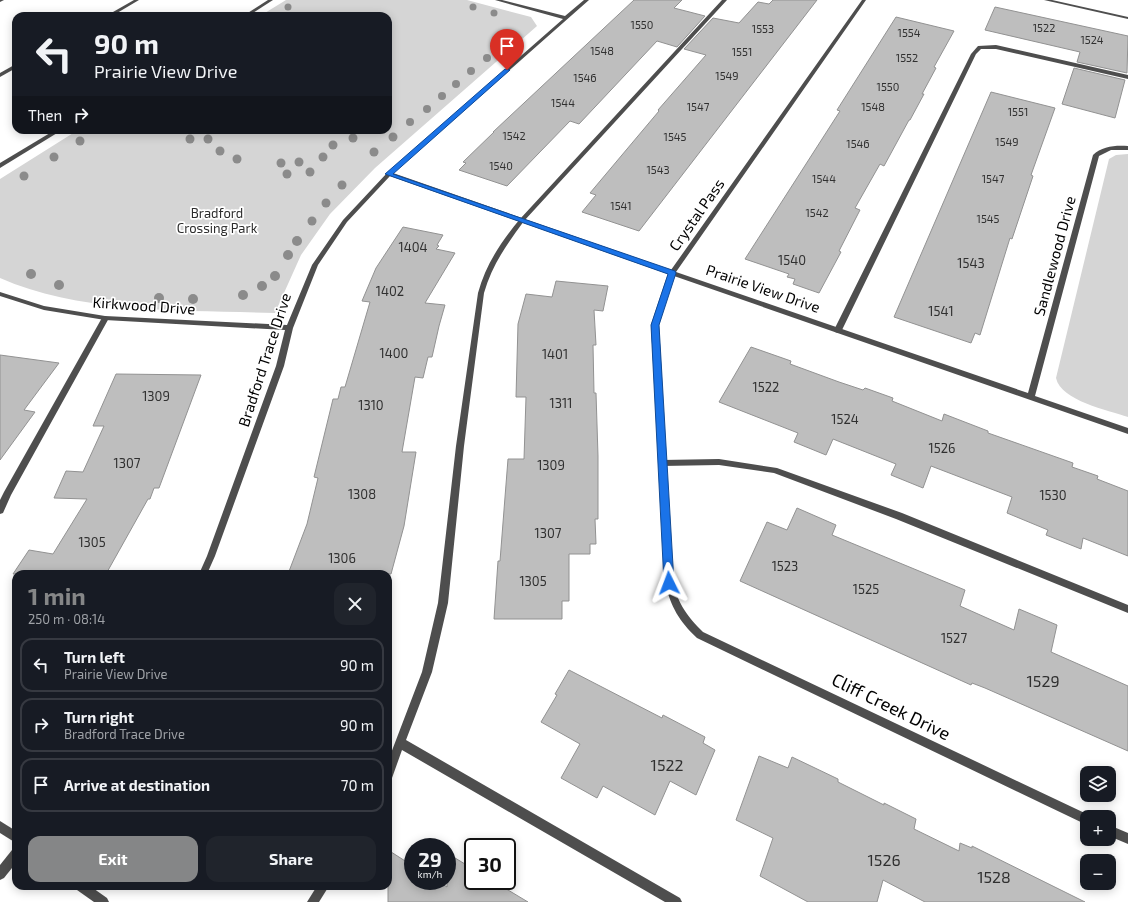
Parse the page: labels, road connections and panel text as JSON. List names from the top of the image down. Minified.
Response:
{"streets":{"street":["Crystal Pass","Sandlewood Drive","Prairie View Drive","Kirkwood Drive","Bradford Trace Drive","Cliff Creek Drive"]},"crossings":[["Crystal Pass","Prairie View Drive"],["Crystal Pass","Cliff Creek Drive"],["Sandlewood Drive","Prairie View Drive"],["Prairie View Drive","Bradford Trace Drive"],["Kirkwood Drive","Bradford Trace Drive"]],"parks":["Bradford Crossing Park"],"house_numbers":["1550","1522","1553","1554","1524","1548","1551","1552","1549","1546","1550","1544","1547","1548","1551","1542","1545","1549","1546","1540","1543","1544","1547","1541","1542","1545","1404","1540","1543","1402","1541","1400","1401","1522","1309","1311","1310","1524","1526","1307","1309","1308","1530","1307","1305","1306","1523","1305","1525","1527","1529","1522","1526","1528"],"page":{"turn":["90 m","Prairie View Drive"],"then":"Then","heading":["1 min","250 m · 08:14"],"list":[{"name":"Turn left","note":"Prairie View Drive","value":"90 m"},{"name":"Turn right","note":"Bradford Trace Drive","value":"90 m"},{"name":"Arrive at destination","value":"70 m"}],"map_buttons":["+","−"],"buttons":["Exit","Share"],"speed":"29 km/h","limit":"30"}}
